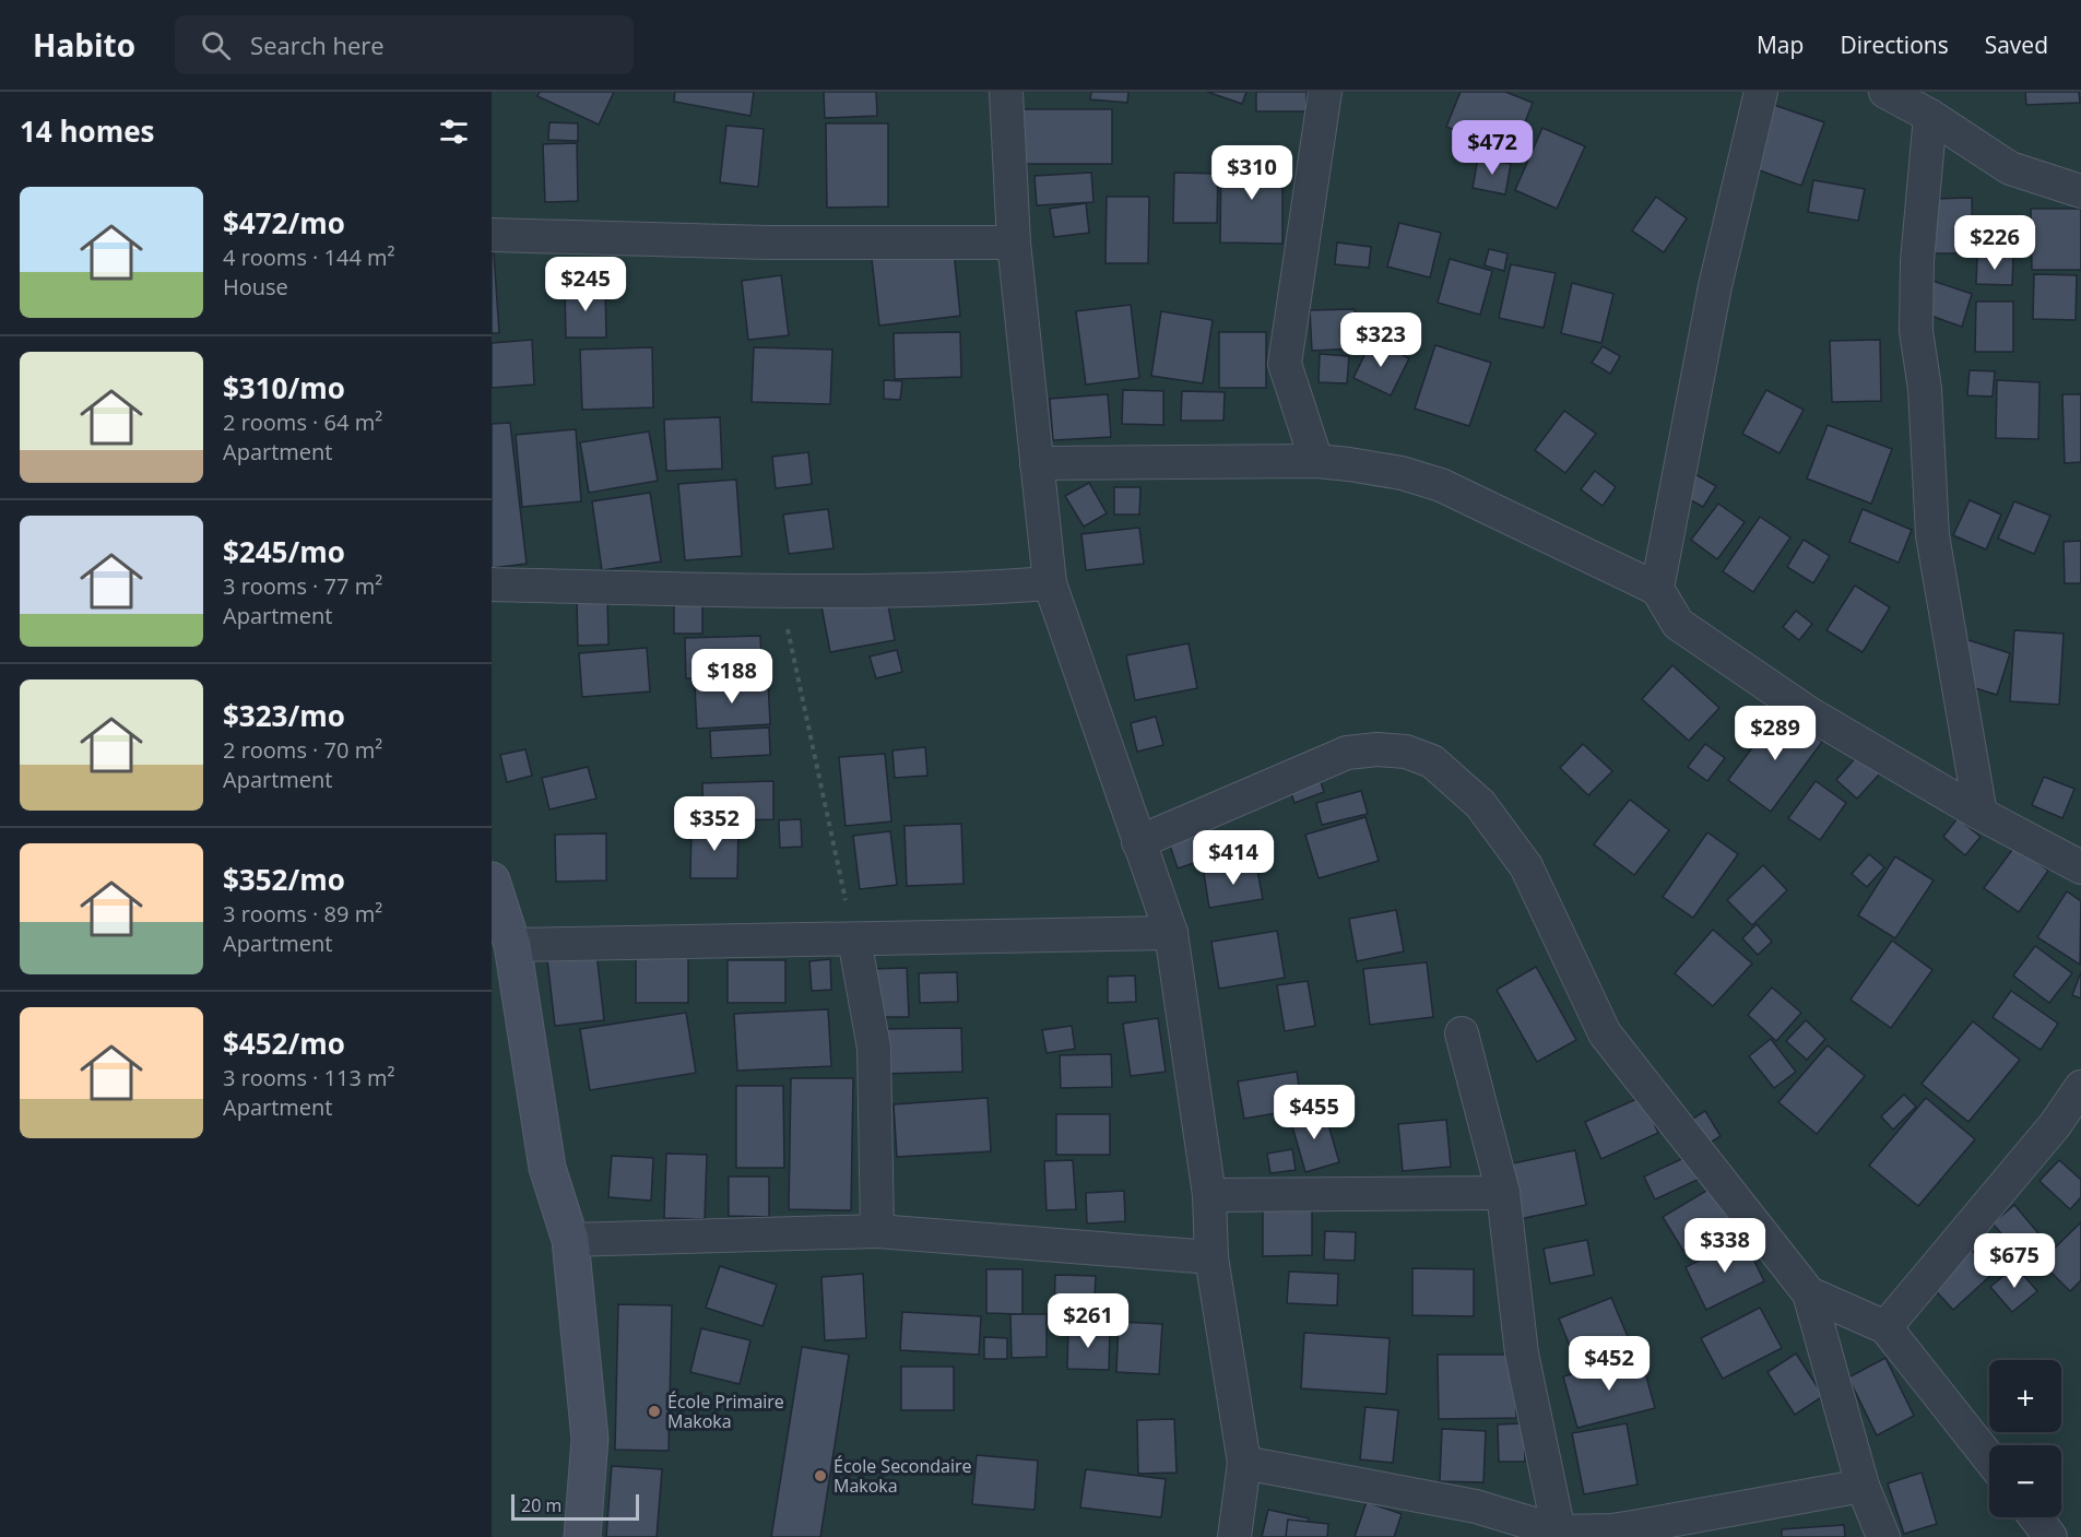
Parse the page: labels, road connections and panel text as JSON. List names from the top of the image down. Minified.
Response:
{"places":["École Primaire Makoka","École Secondaire Makoka"],"scale_bar":"20 m","page":{"header":"Habito","search":"Search here","nav":["Map","Directions","Saved"],"heading":"14 homes","price":["$472","$310","$226","$245","$323","$188","$289","$352","$414","$455","$338","$675","$261","$452"],"list":[{"name":"$472/mo","note":"4 rooms · 144 m² · House"},{"name":"$310/mo","note":"2 rooms · 64 m² · Apartment"},{"name":"$245/mo","note":"3 rooms · 77 m² · Apartment"},{"name":"$323/mo","note":"2 rooms · 70 m² · Apartment"},{"name":"$352/mo","note":"3 rooms · 89 m² · Apartment"},{"name":"$452/mo","note":"3 rooms · 113 m² · Apartment"}],"map_buttons":["+","−"],"scale":"20 m"}}
